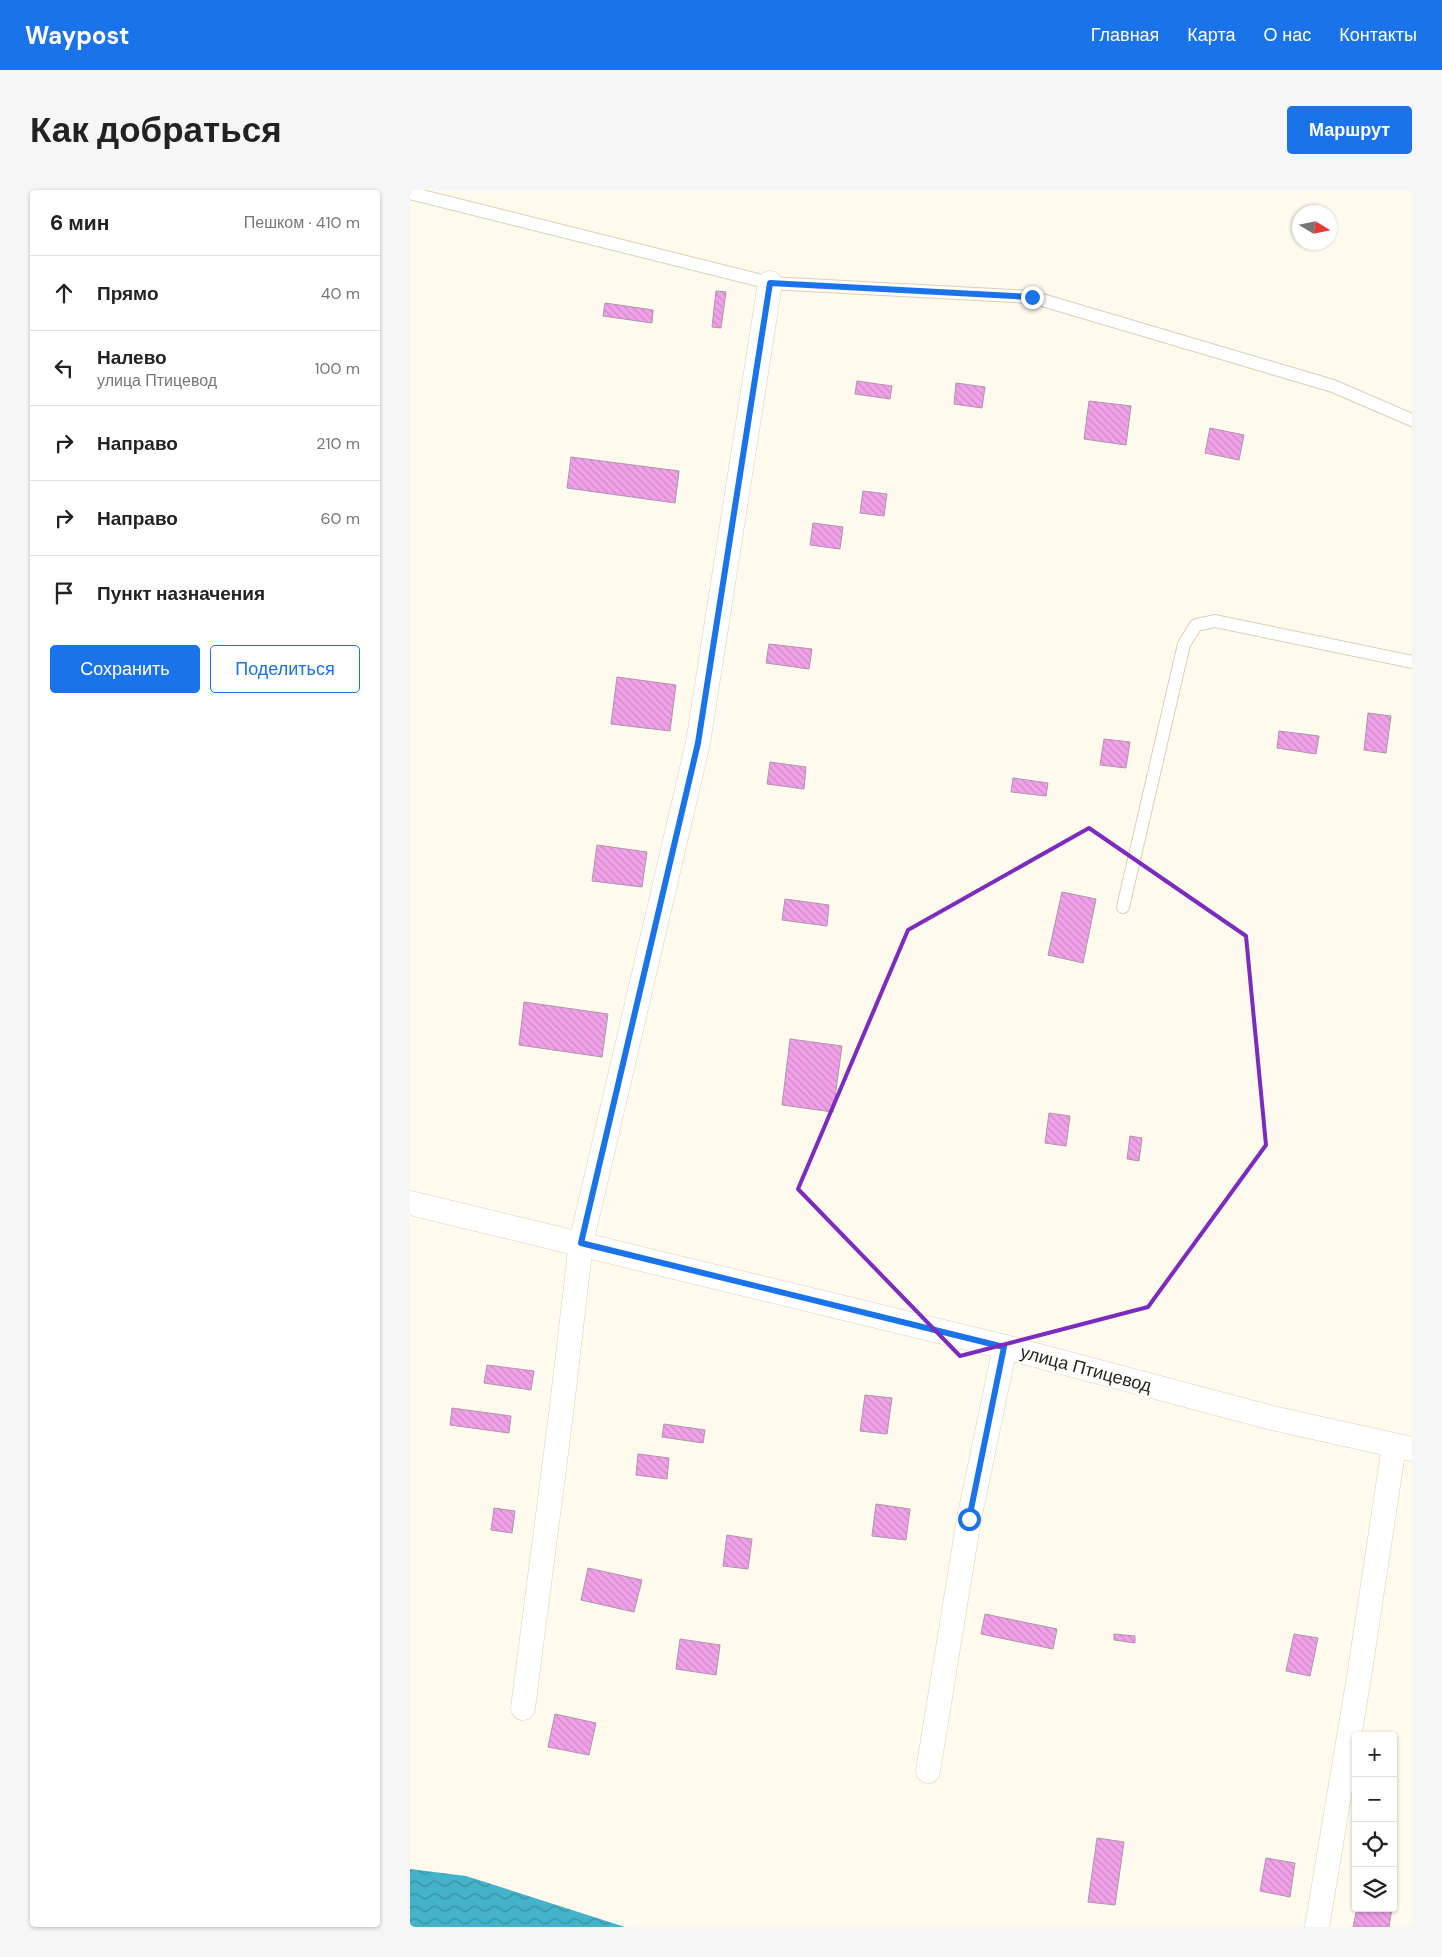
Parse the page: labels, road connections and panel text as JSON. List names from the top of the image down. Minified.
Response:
{"streets":{"street":["улица Птицевод"]},"north":"right","page":{"header":"Waypost","nav":["Главная","Карта","О нас","Контакты"],"buttons":["Маршрут",["Сохранить","Поделиться"]],"title":"Как добраться","heading":["6 мин","Пешком · 410 m"],"list":[["Прямо","40 m"],["Налево","улица Птицевод","100 m"],["Направо","210 m"],["Направо","60 m"],"Пункт назначения"],"map_buttons":["+","−"]}}
